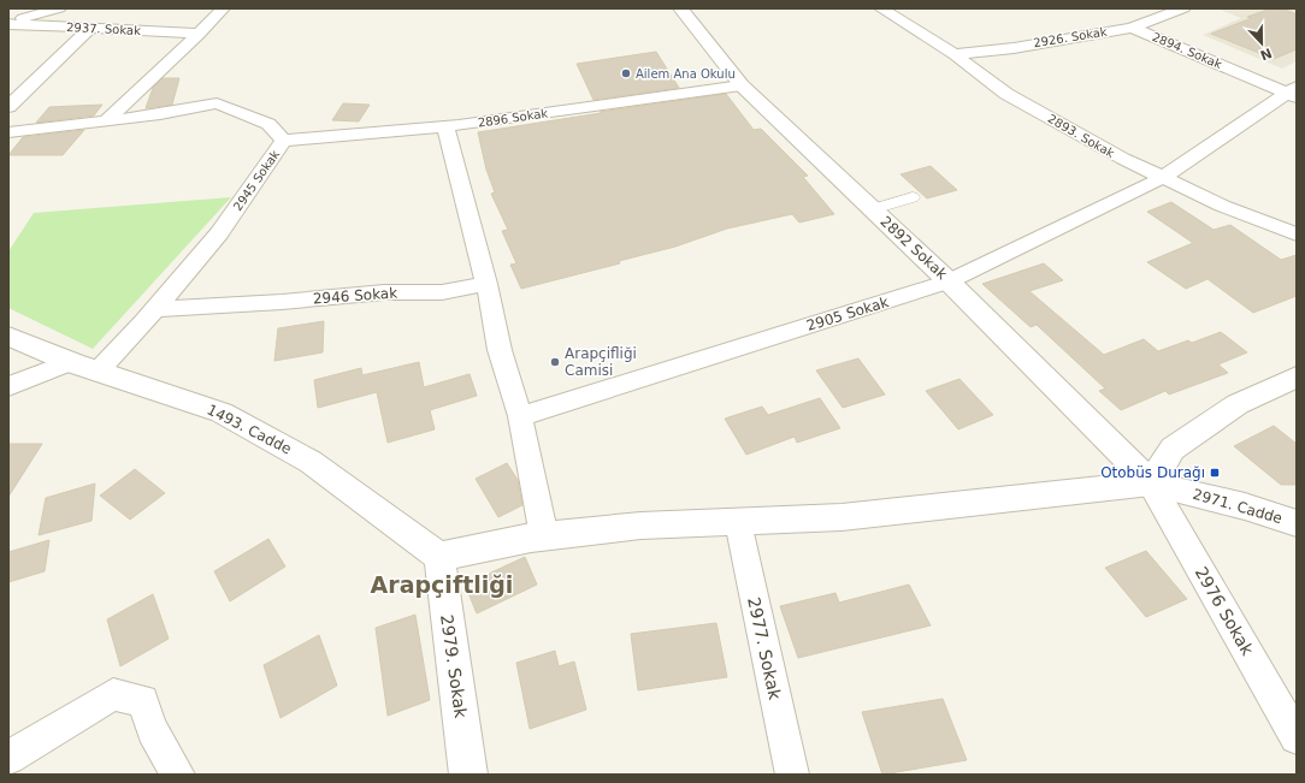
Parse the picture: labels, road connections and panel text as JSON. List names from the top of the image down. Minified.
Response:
{"streets":{"street":["2937. Sokak","2926. Sokak","2894. Sokak","2896 Sokak","2893. Sokak","2945 Sokak","2892 Sokak","2946 Sokak","2905 Sokak","1493. Cadde","2971. Cadde","2976 Sokak","2977. Sokak","2979. Sokak"]},"crossings":[["2926. Sokak","2894. Sokak"],["2926. Sokak","2893. Sokak"],["2894. Sokak","2905 Sokak"],["2896 Sokak","2945 Sokak"],["2896 Sokak","2892 Sokak"],["2893. Sokak","2905 Sokak"],["2945 Sokak","2946 Sokak"],["2945 Sokak","1493. Cadde"],["2892 Sokak","2905 Sokak"],["2892 Sokak","2971. Cadde"],["2892 Sokak","2976 Sokak"],["1493. Cadde","2979. Sokak"],["2971. Cadde","2976 Sokak"]],"districts":["Arapçiftliği"],"places":{"other":["Ailem Ana Okulu","Arapçifliği Camisi"],"transit":["Otobüs Durağı"]},"north":"bottom"}
